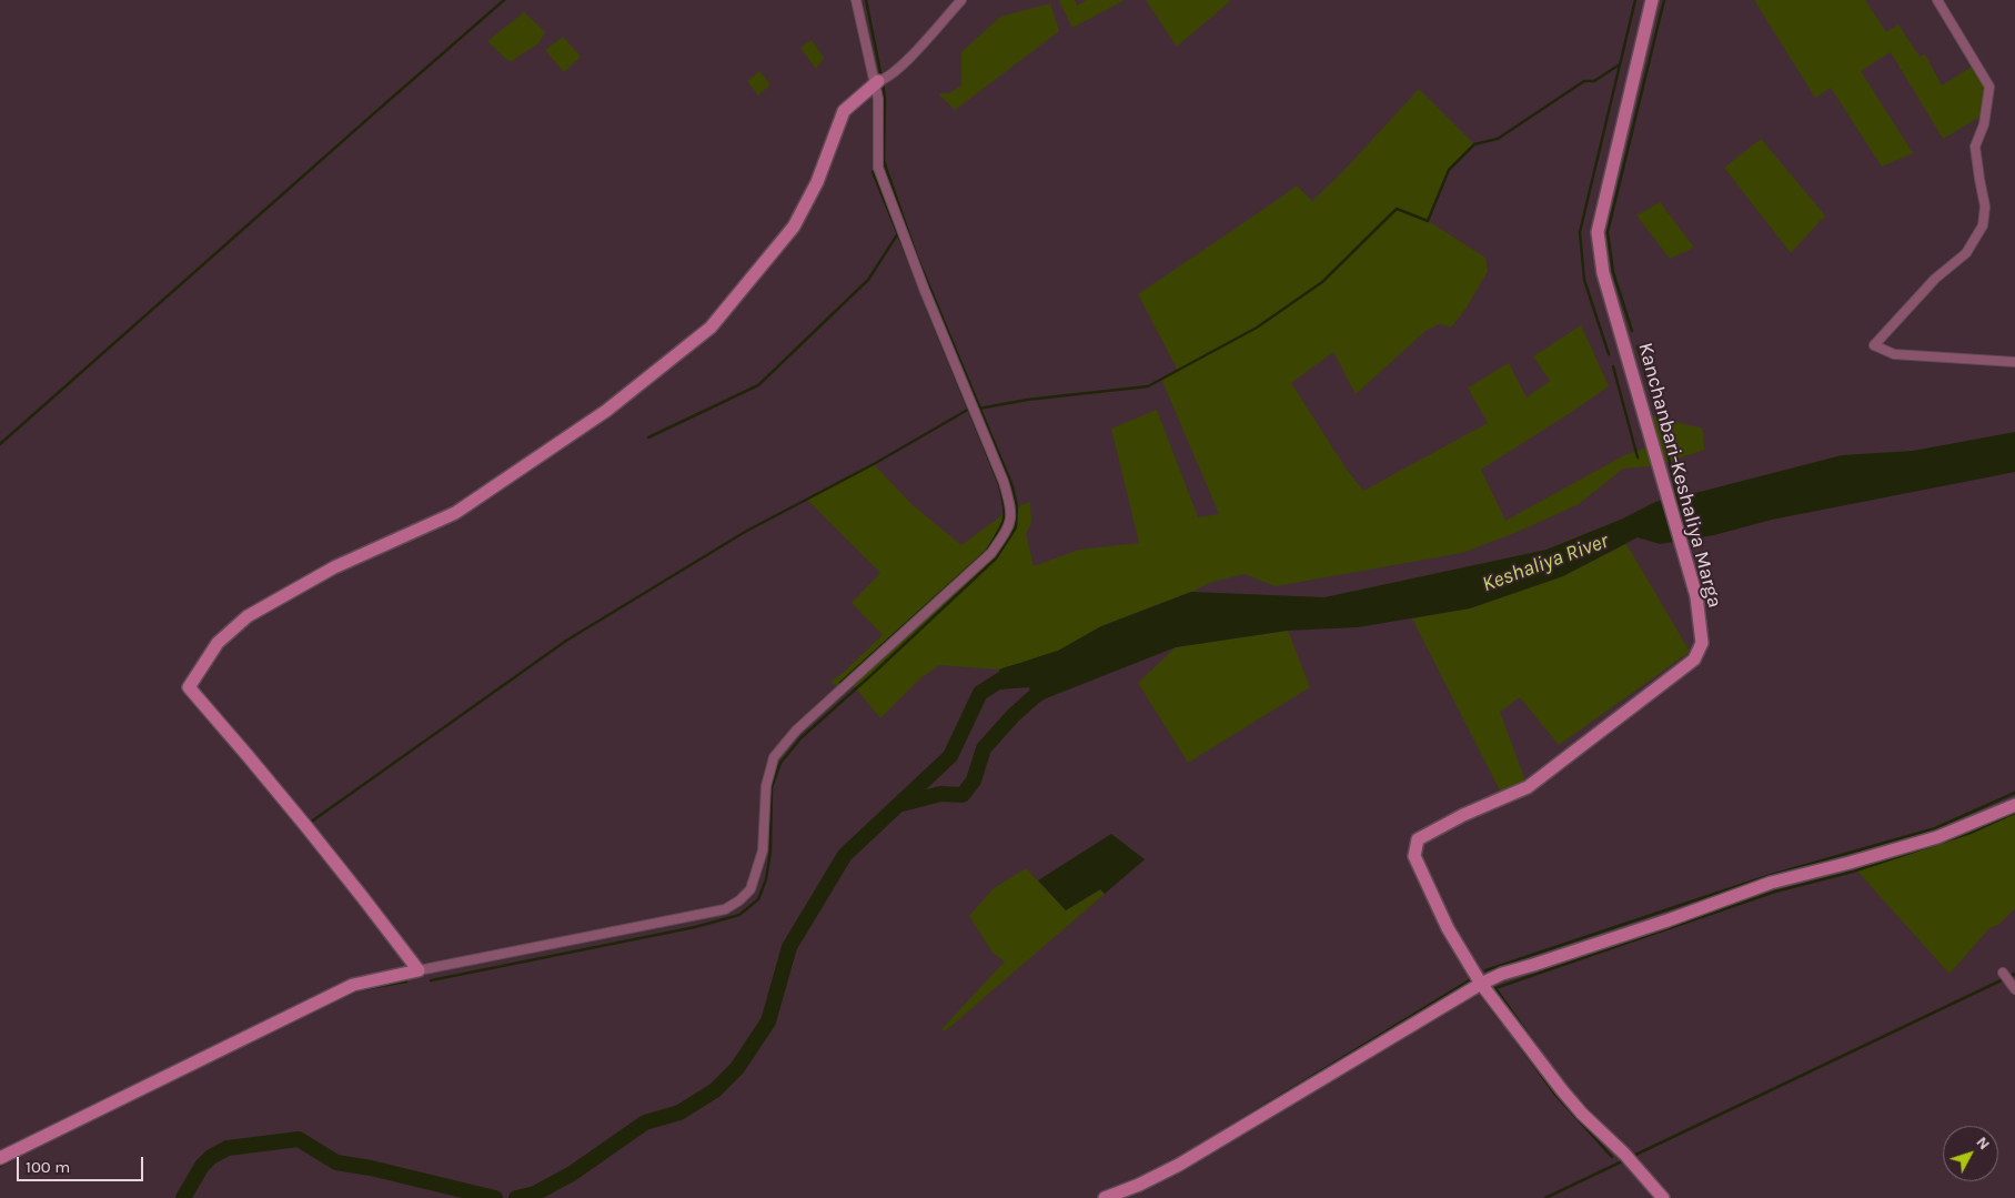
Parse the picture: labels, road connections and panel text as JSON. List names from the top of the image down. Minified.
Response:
{"streets":{"street":["Kanchanbari-Keshaliya Marga"]},"water":["Keshaliya River"],"scale_bar":"100 m","north":"top right"}
